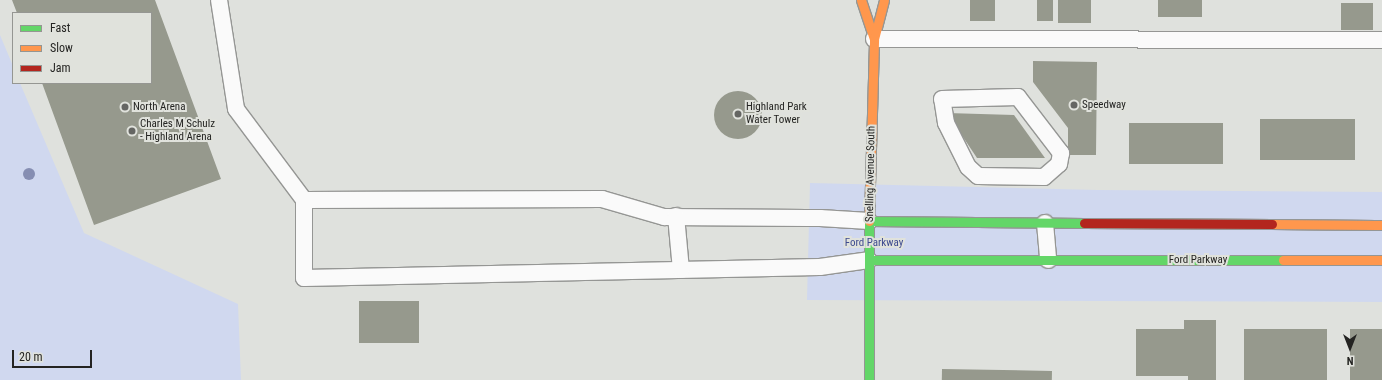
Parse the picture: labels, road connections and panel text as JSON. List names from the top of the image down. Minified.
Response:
{"streets":{"main road":["Snelling Avenue South","Ford Parkway"]},"crossings":[["Snelling Avenue South","Ford Parkway"]],"parks":["Ford Parkway"],"places":["Speedway","North Arena","Highland Park Water Tower","Charles M Schulz - Highland Arena"],"legend":["Fast","Slow","Jam"],"scale_bar":"20 m","north":"bottom"}
